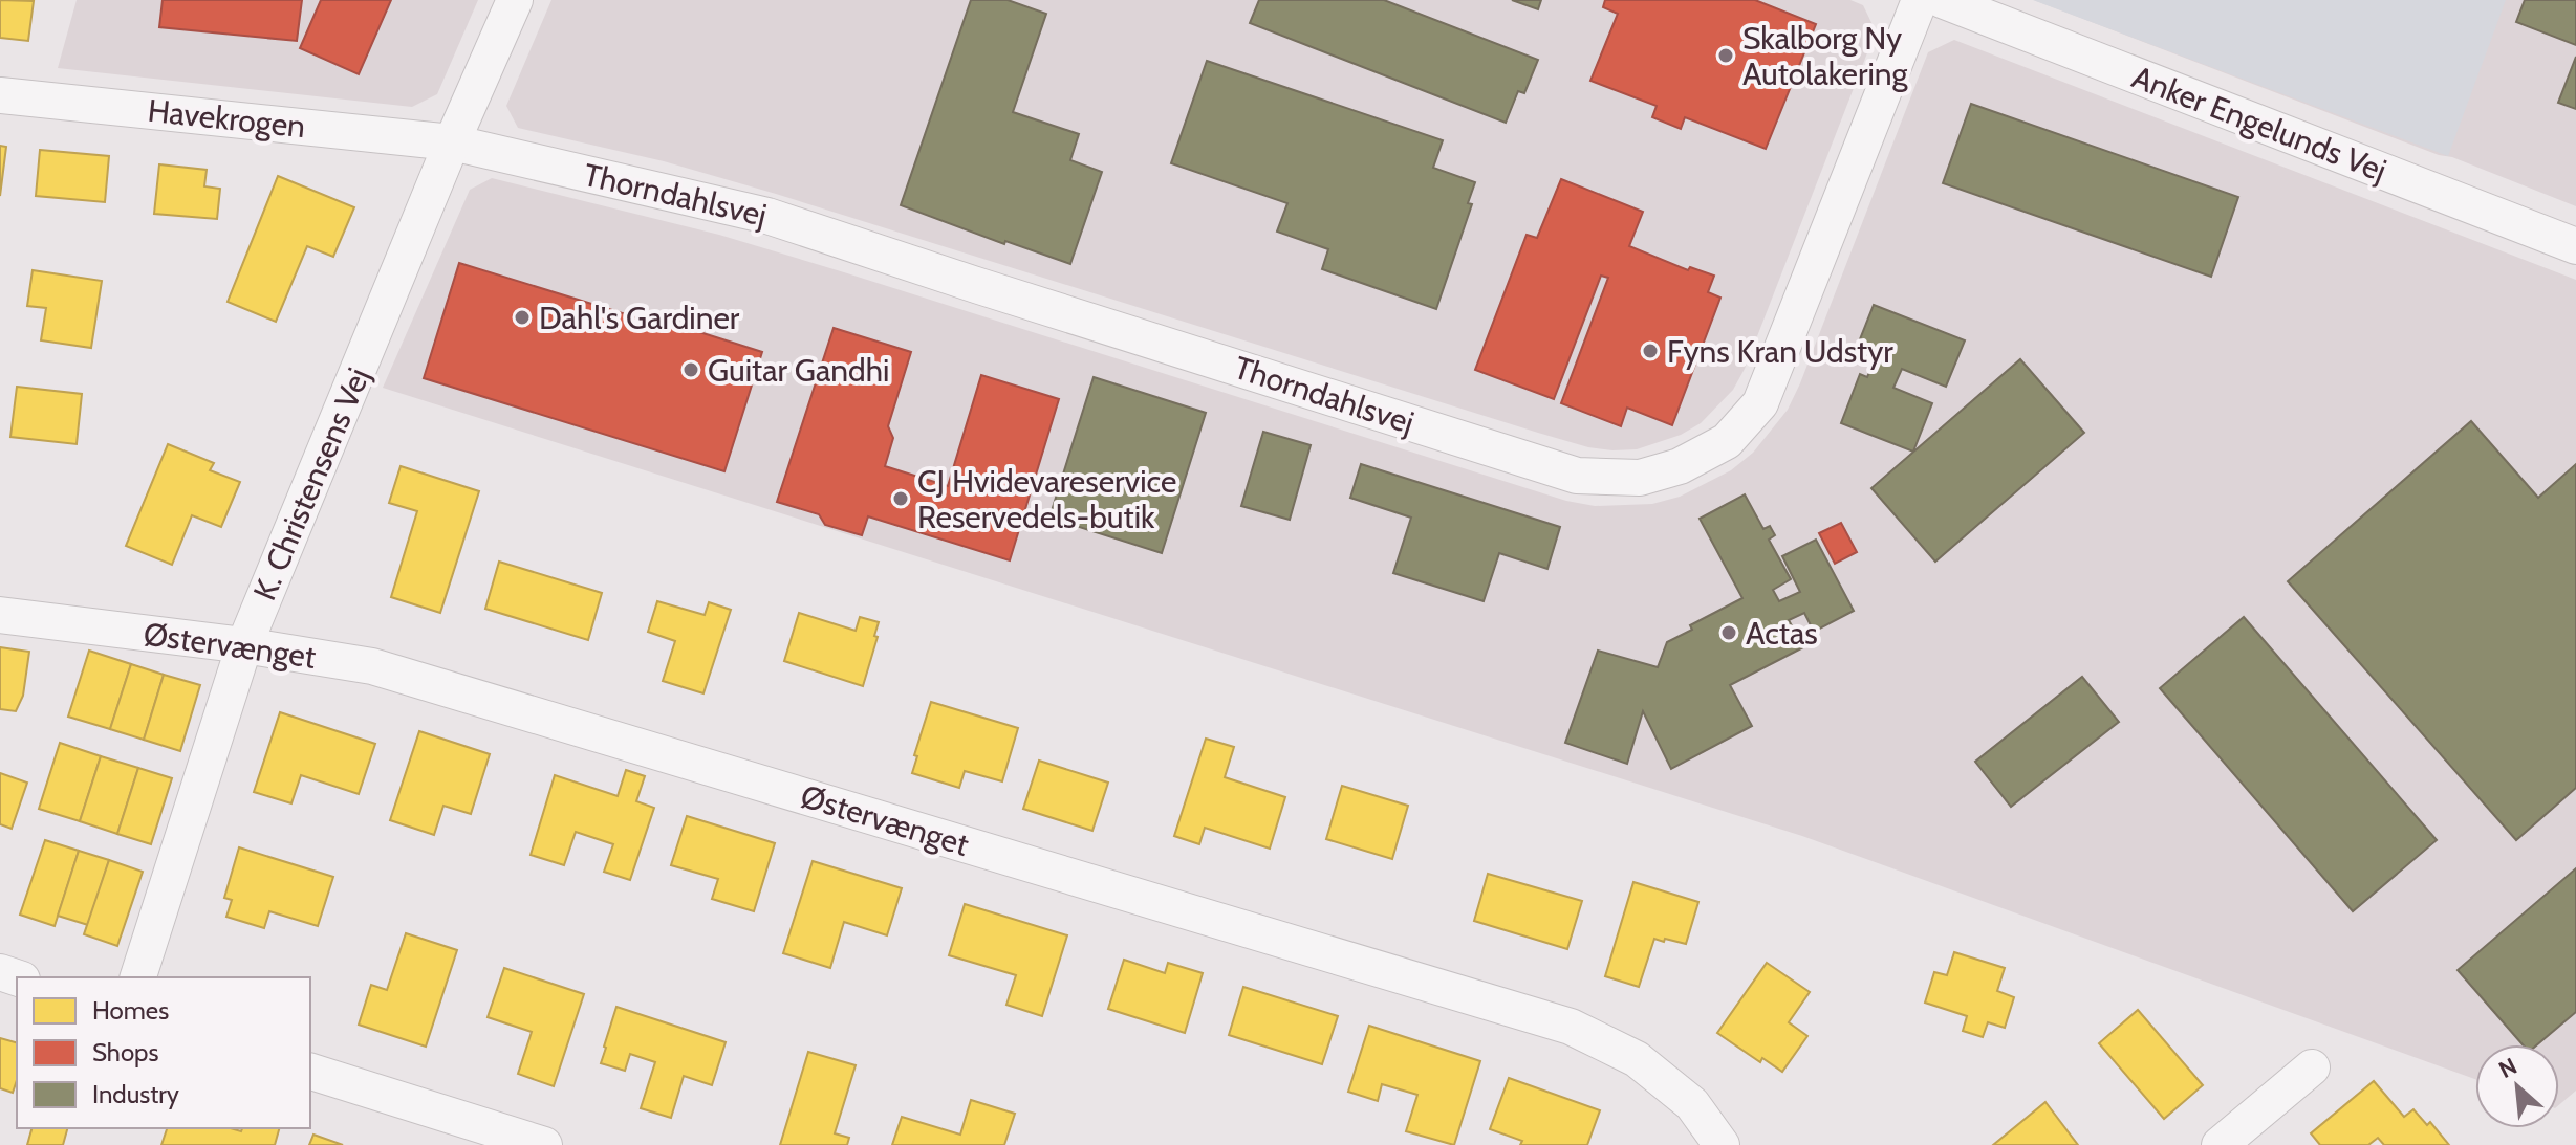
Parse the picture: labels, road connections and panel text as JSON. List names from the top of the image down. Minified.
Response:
{"streets":{"street":["Havekrogen","Anker Engelunds Vej","Thorndahlsvej","K. Christensens Vej","Østervænget"]},"crossings":[["Havekrogen","Thorndahlsvej"],["Havekrogen","K. Christensens Vej"],["Thorndahlsvej","K. Christensens Vej"],["K. Christensens Vej","Østervænget"]],"places":["Skalborg Ny Autolakering","Dahl's Gardiner","Fyns Kran Udstyr","Guitar Gandhi","CJ Hvidevareservice Reservedels-butik","Actas"],"legend":["Homes","Shops","Industry"],"north":"top left"}
